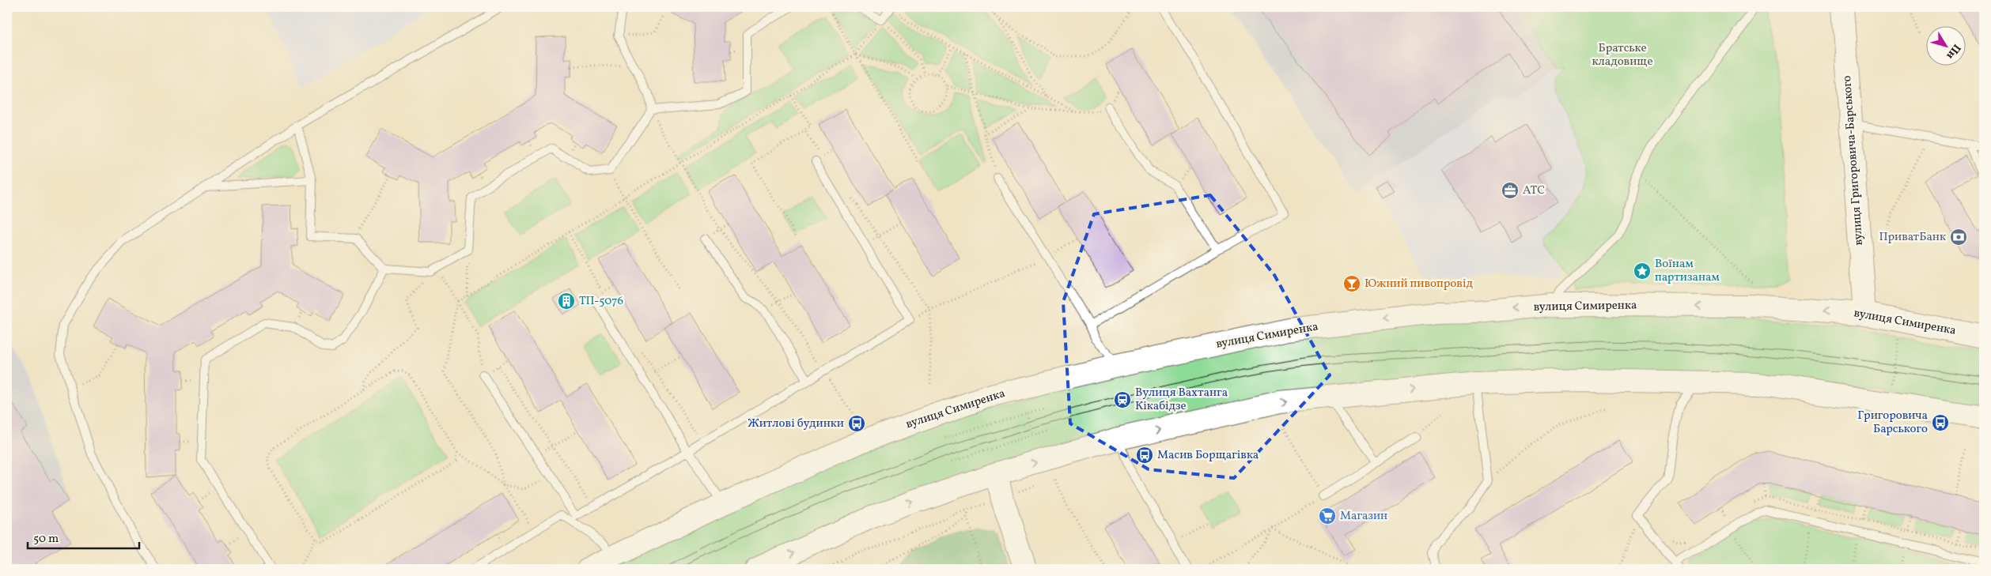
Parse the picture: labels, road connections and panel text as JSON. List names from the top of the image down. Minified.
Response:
{"streets":{"street":["вулиця Григоровича-Барського","вулиця Симиренка"]},"crossings":[["вулиця Григоровича-Барського","вулиця Симиренка"]],"parks":["Братське кладовище"],"places":{"office":["АТС"],"bank":["ПриватБанк"],"place":["Воїнам партизанам"],"bar":["Южний пивопровід"],"building":["ТП-5076"],"station":["Вулиця Вахтанга Кікабідзе"],"bus stop":["Григоровича Барського","Житлові будинки","Масив Борщагівка"],"supermarket":["Магазин"]},"scale_bar":"50 m","north":"bottom right"}
